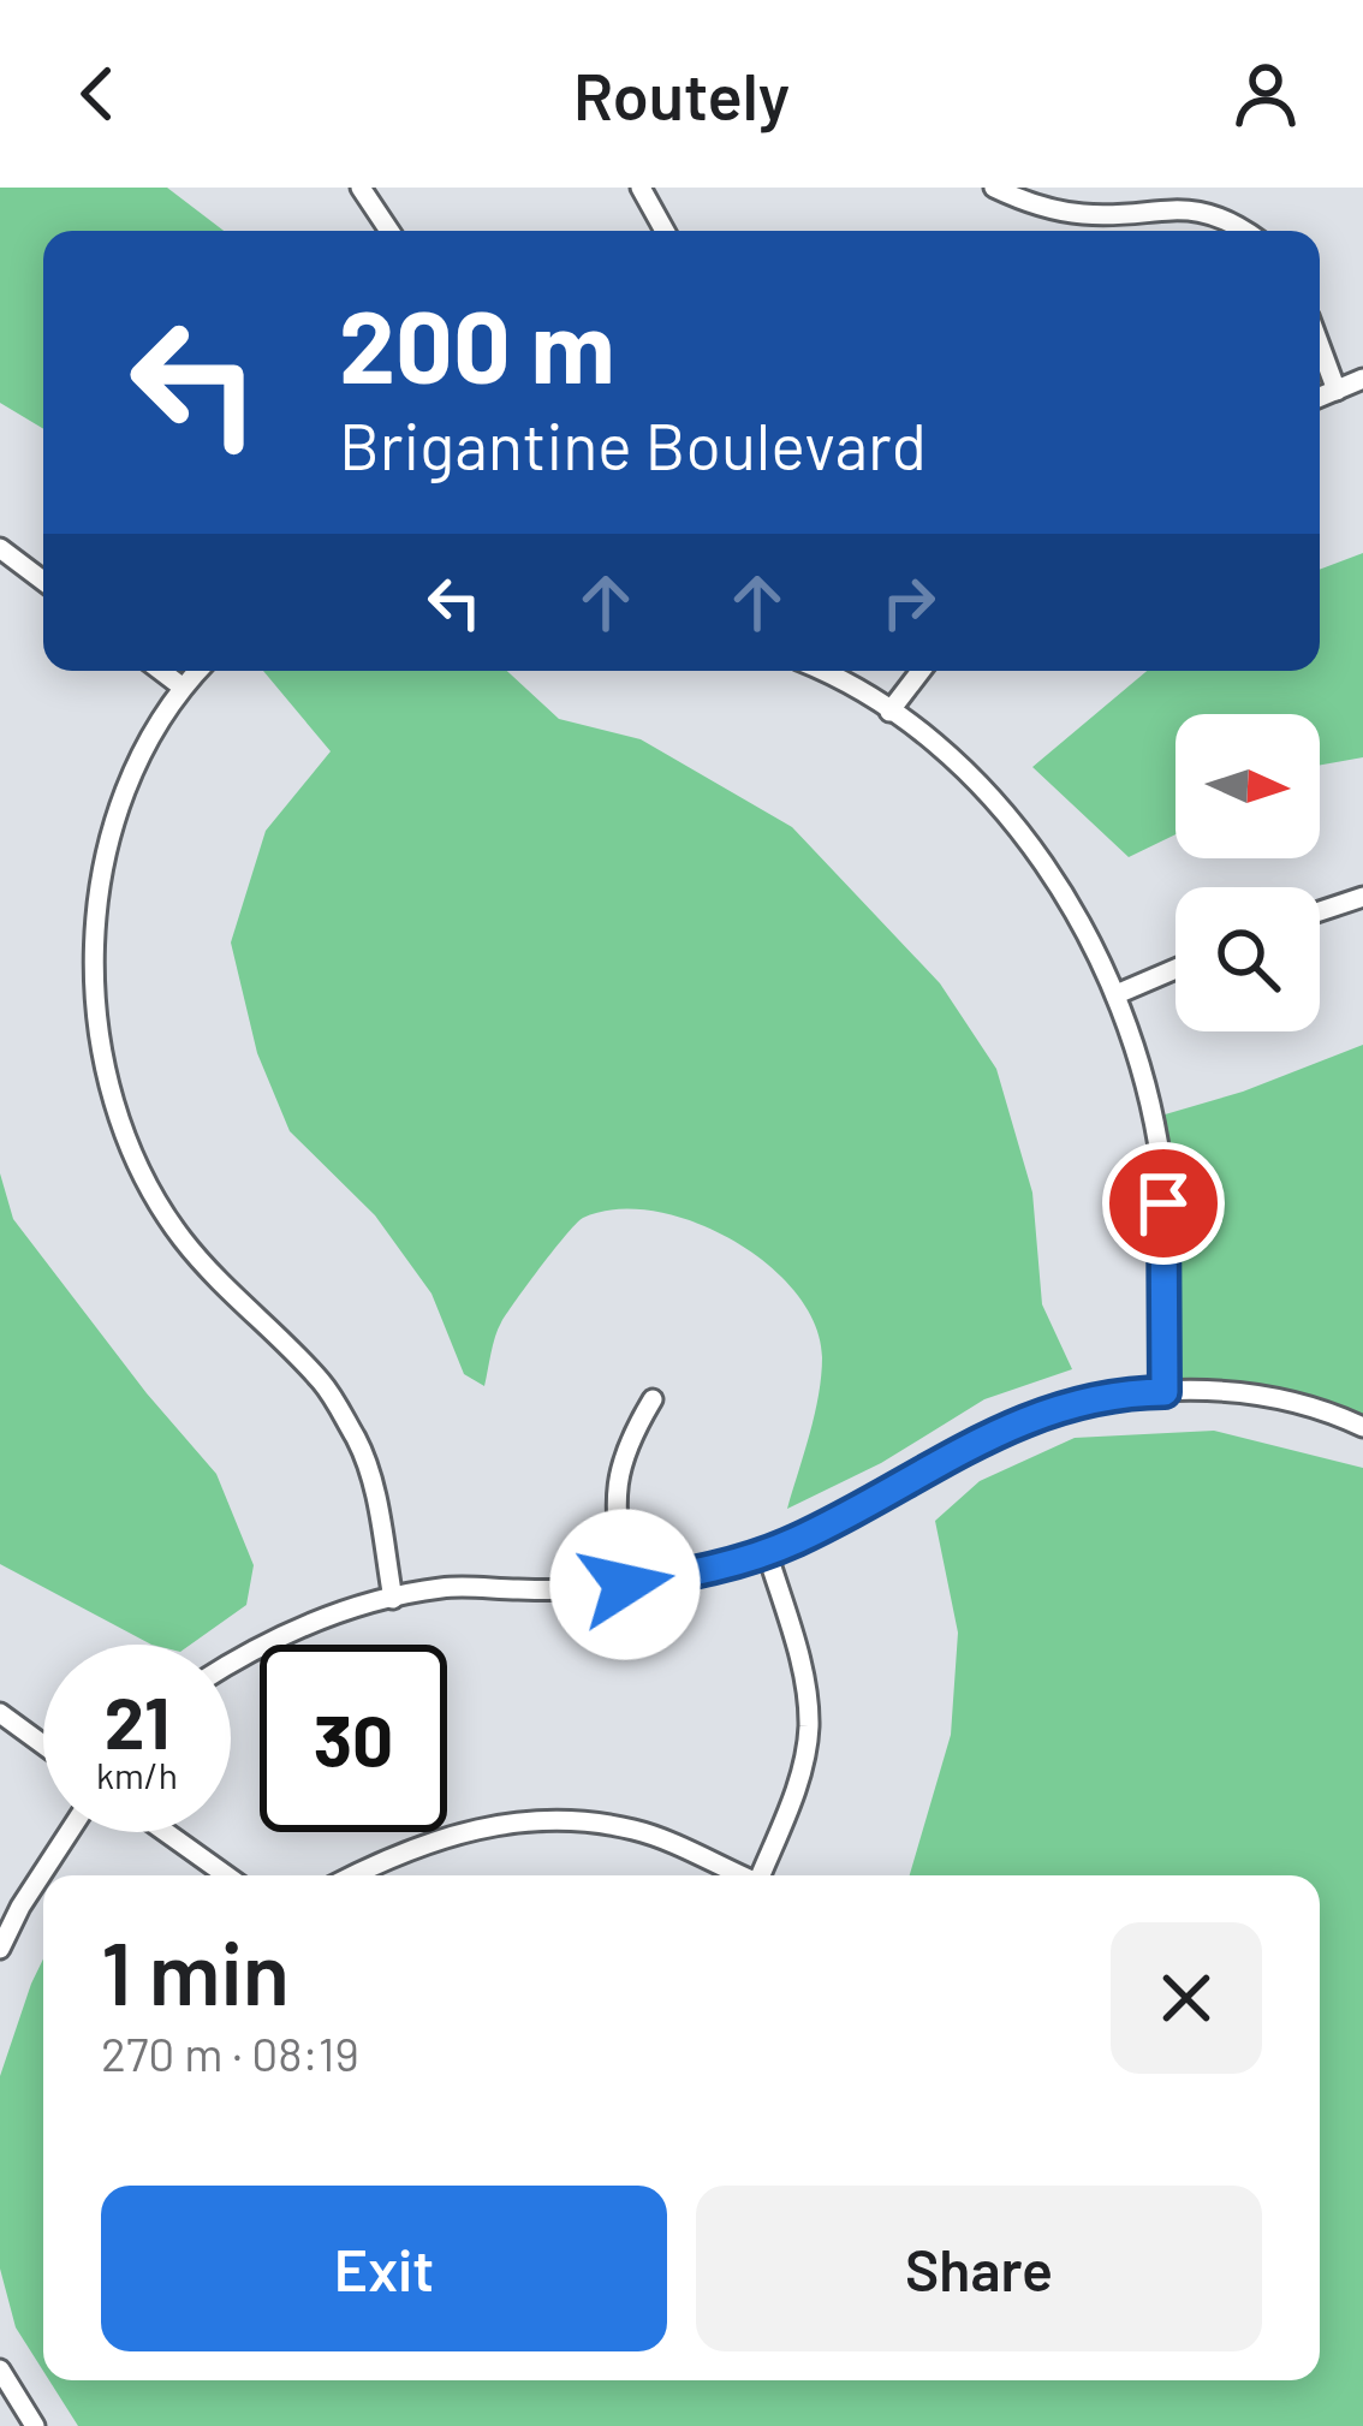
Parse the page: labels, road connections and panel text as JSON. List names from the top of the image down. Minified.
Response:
{"north":"right","page":{"header":"Routely","turn":["200 m","Brigantine Boulevard"],"speed":"21 km/h","limit":"30","heading":["1 min","270 m · 08:19"],"buttons":["Exit","Share"]}}
